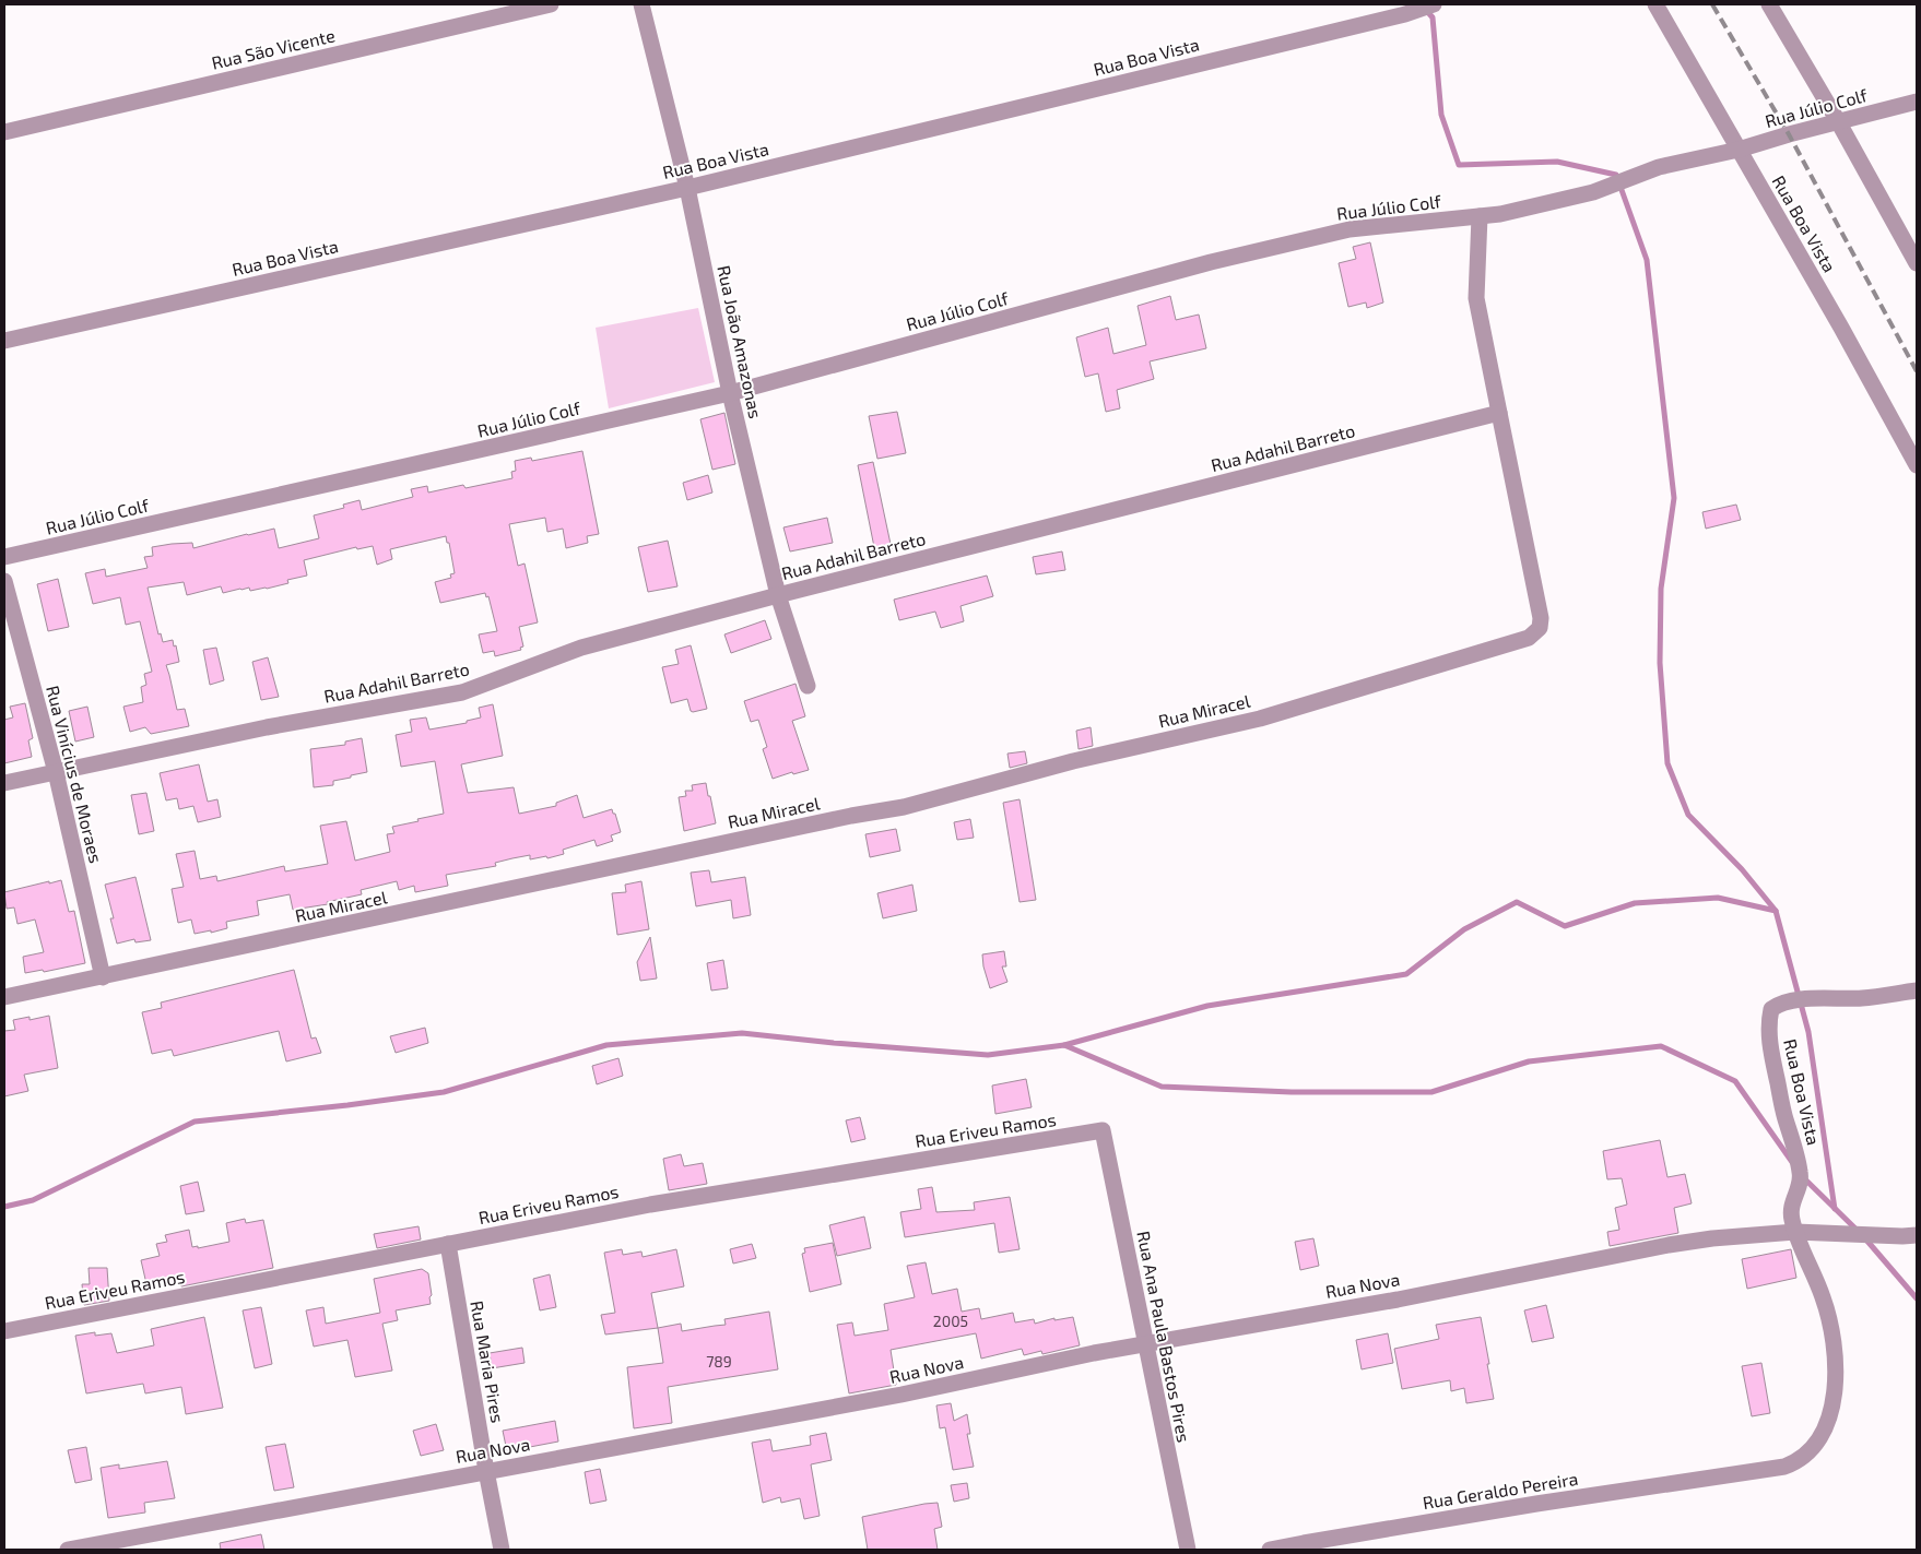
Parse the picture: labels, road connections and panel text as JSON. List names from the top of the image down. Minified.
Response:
{"streets":{"street":["Rua São Vicente","Rua Boa Vista","Rua Júlio Colf","Rua João Amazonas","Rua Adahil Barreto","Rua Miracel","Rua Vinícius de Moraes","Rua Eriveu Ramos","Rua Nova","Rua Ana Paula Bastos Pires","Rua Maria Pires","Rua Geraldo Pereira"]},"crossings":[["Rua Boa Vista","Rua Júlio Colf"],["Rua Boa Vista","Rua João Amazonas"],["Rua Boa Vista","Rua Nova"],["Rua Boa Vista","Rua Geraldo Pereira"],["Rua Júlio Colf","Rua João Amazonas"],["Rua João Amazonas","Rua Adahil Barreto"],["Rua Adahil Barreto","Rua Miracel"],["Rua Adahil Barreto","Rua Vinícius de Moraes"],["Rua Miracel","Rua Vinícius de Moraes"],["Rua Eriveu Ramos","Rua Ana Paula Bastos Pires"],["Rua Eriveu Ramos","Rua Maria Pires"],["Rua Nova","Rua Ana Paula Bastos Pires"],["Rua Nova","Rua Maria Pires"],["Rua Nova","Rua Geraldo Pereira"]],"house_numbers":["2005","789"]}
